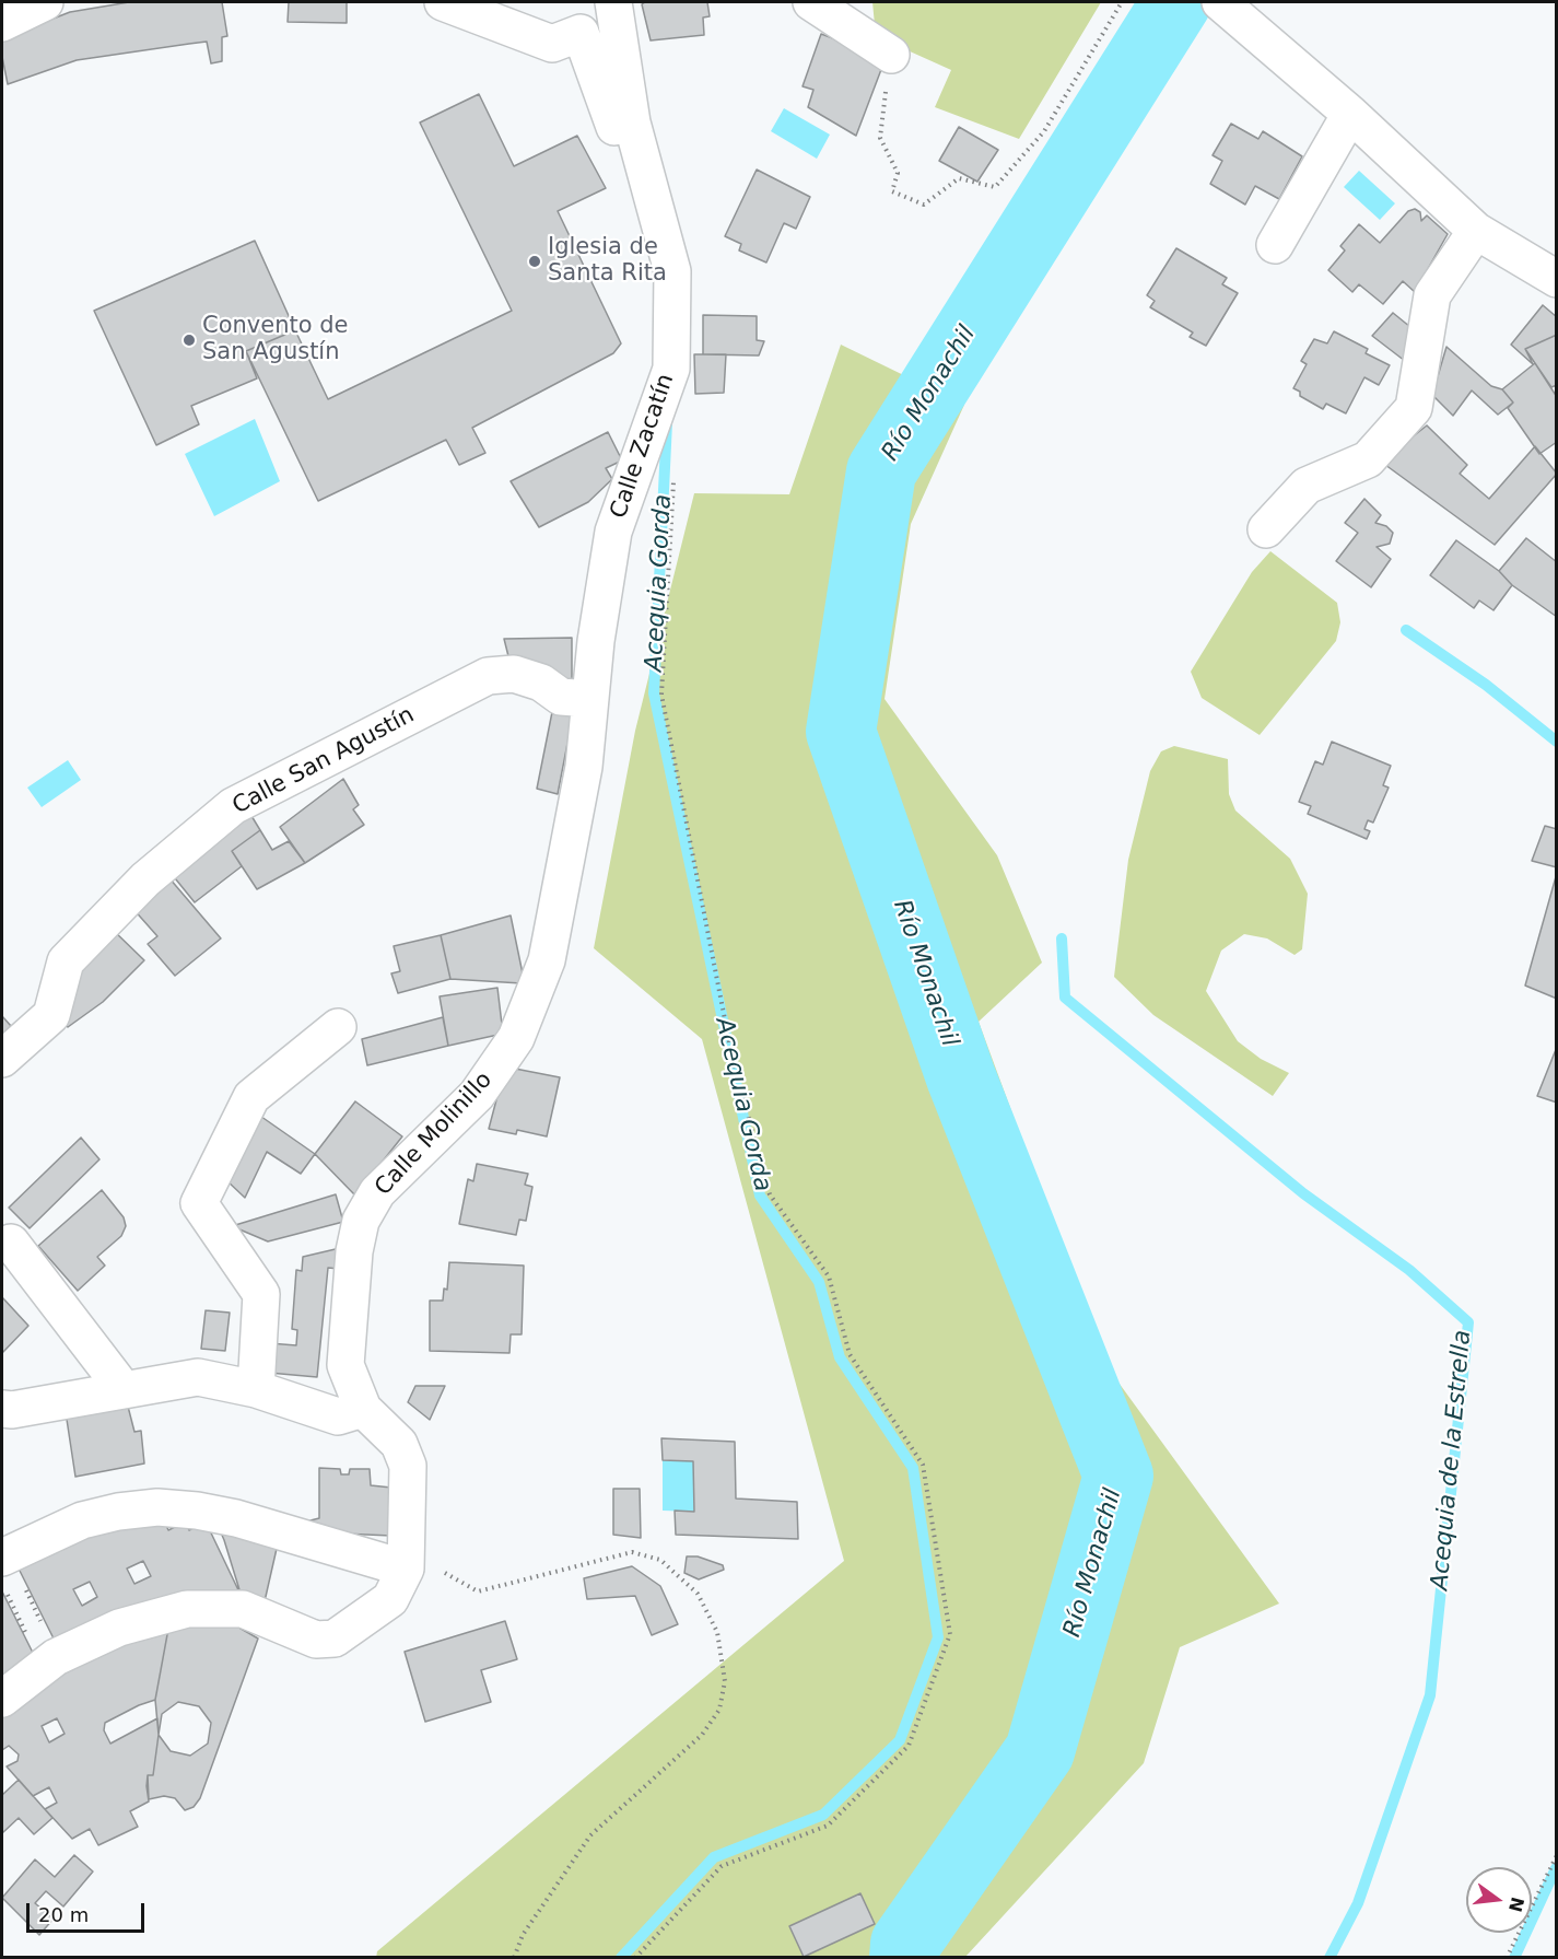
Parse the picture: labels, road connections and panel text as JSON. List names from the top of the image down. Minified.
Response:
{"streets":{"street":["Calle Zacatín","Calle San Agustín","Calle Molinillo"]},"crossings":[["Calle Zacatín","Calle San Agustín"],["Calle Zacatín","Calle Molinillo"],["Calle San Agustín","Calle Molinillo"]],"water":["Río Monachil","Acequia Gorda","Acequia de la Estrella"],"places":["Iglesia de Santa Rita","Convento de San Agustín"],"scale_bar":"20 m","north":"right"}
